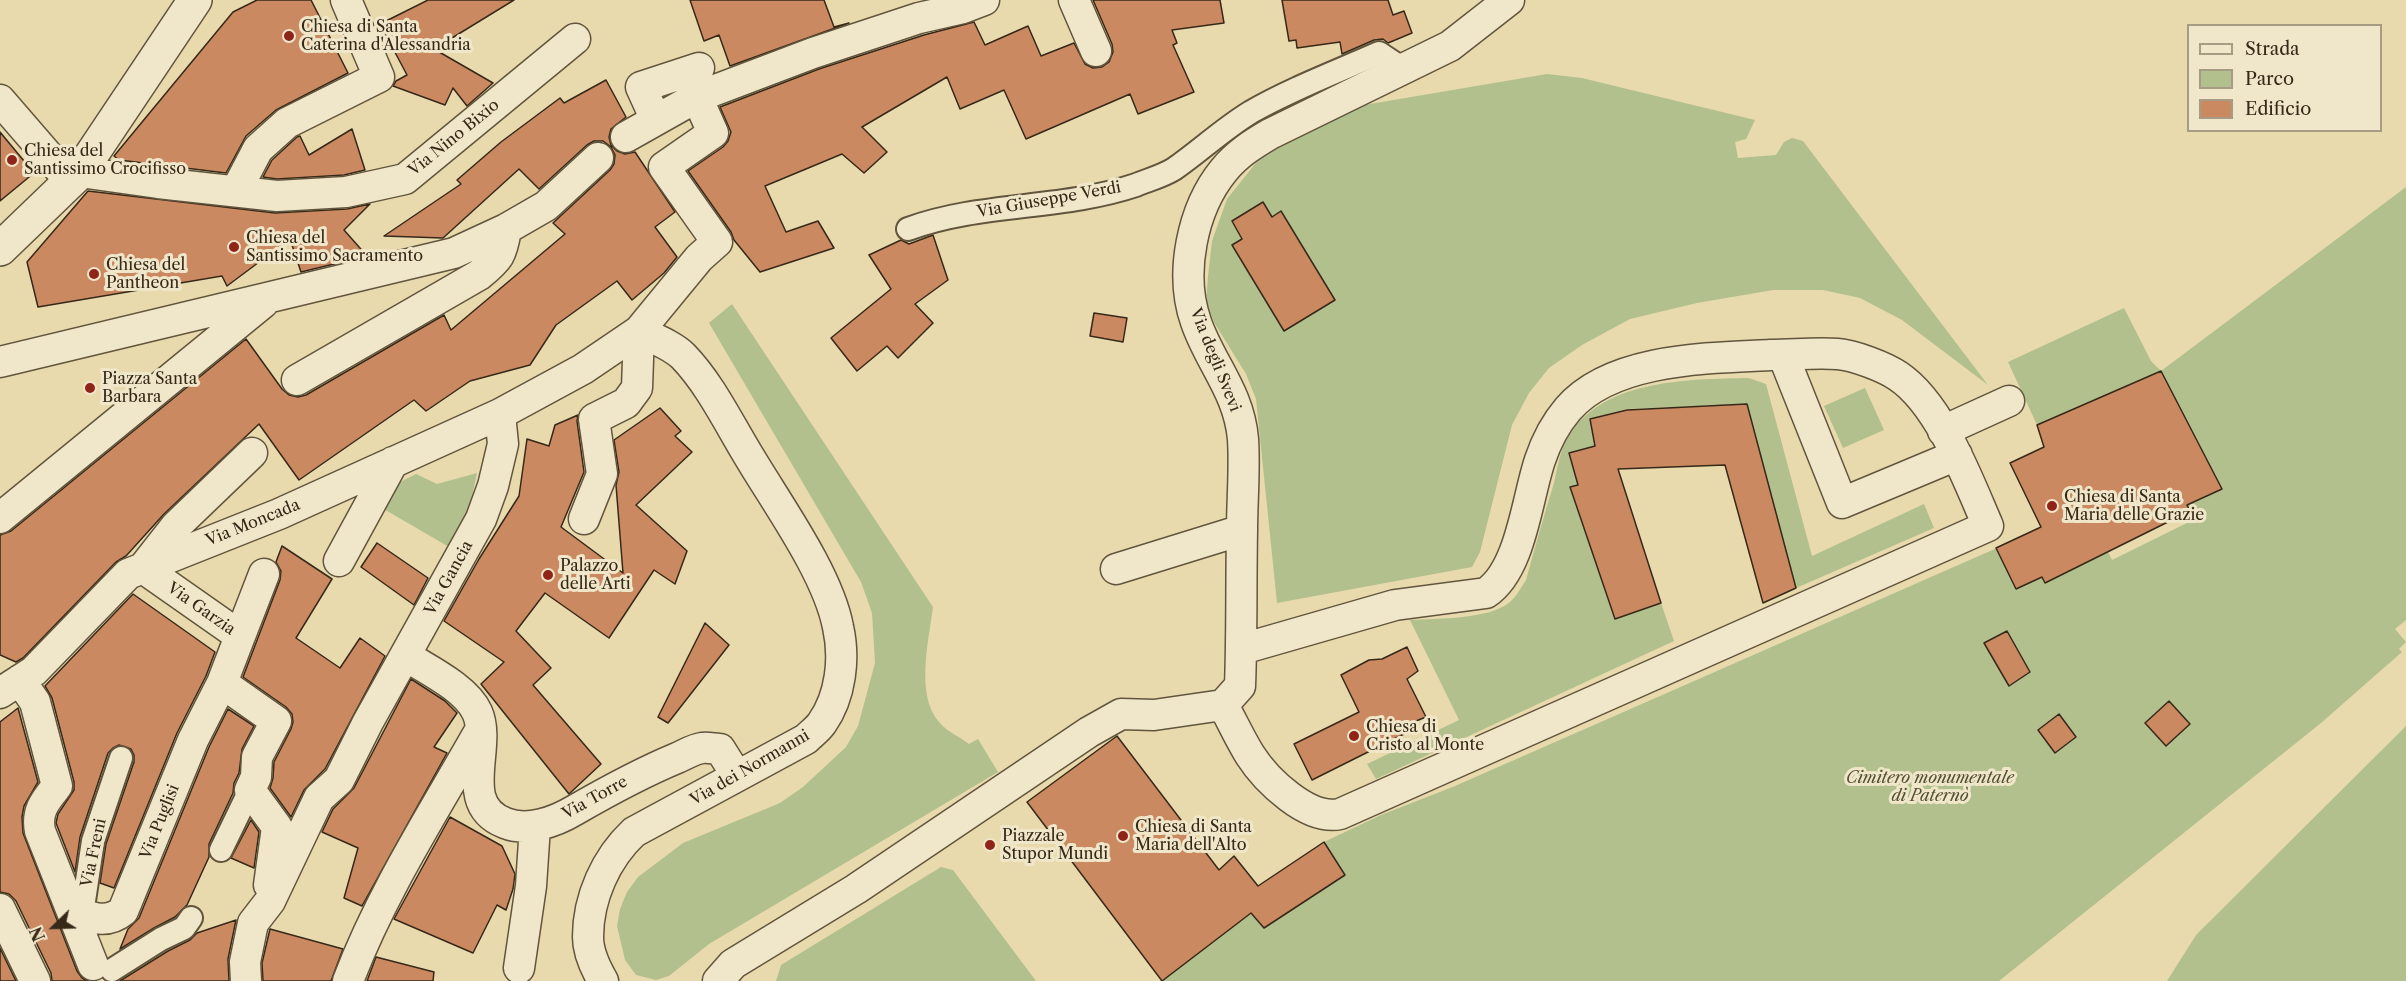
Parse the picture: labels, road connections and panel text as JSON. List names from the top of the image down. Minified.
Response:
{"streets":{"street":["Via Nino Bixio","Via Giuseppe Verdi","Via degli Svevi","Via Moncada","Via Gancia","Via Garzia","Via dei Normanni","Via Torre","Via Puglisi","Via Freni"]},"crossings":[["Via Giuseppe Verdi","Via degli Svevi"],["Via Moncada","Via Gancia"],["Via Moncada","Via Garzia"],["Via Gancia","Via Torre"],["Via Garzia","Via Puglisi"],["Via dei Normanni","Via Torre"],["Via Puglisi","Via Freni"]],"parks":["Cimitero monumentale di Paternò"],"places":["Chiesa di Santa Caterina d'Alessandria","Chiesa del Santissimo Crocifisso","Chiesa del Santissimo Sacramento","Chiesa del Pantheon","Piazza Santa Barbara","Chiesa di Santa Maria delle Grazie","Palazzo delle Arti","Chiesa di Cristo al Monte","Chiesa di Santa Maria dell'Alto","Piazzale Stupor Mundi"],"legend":["Strada","Parco","Edificio"],"north":"bottom left"}
